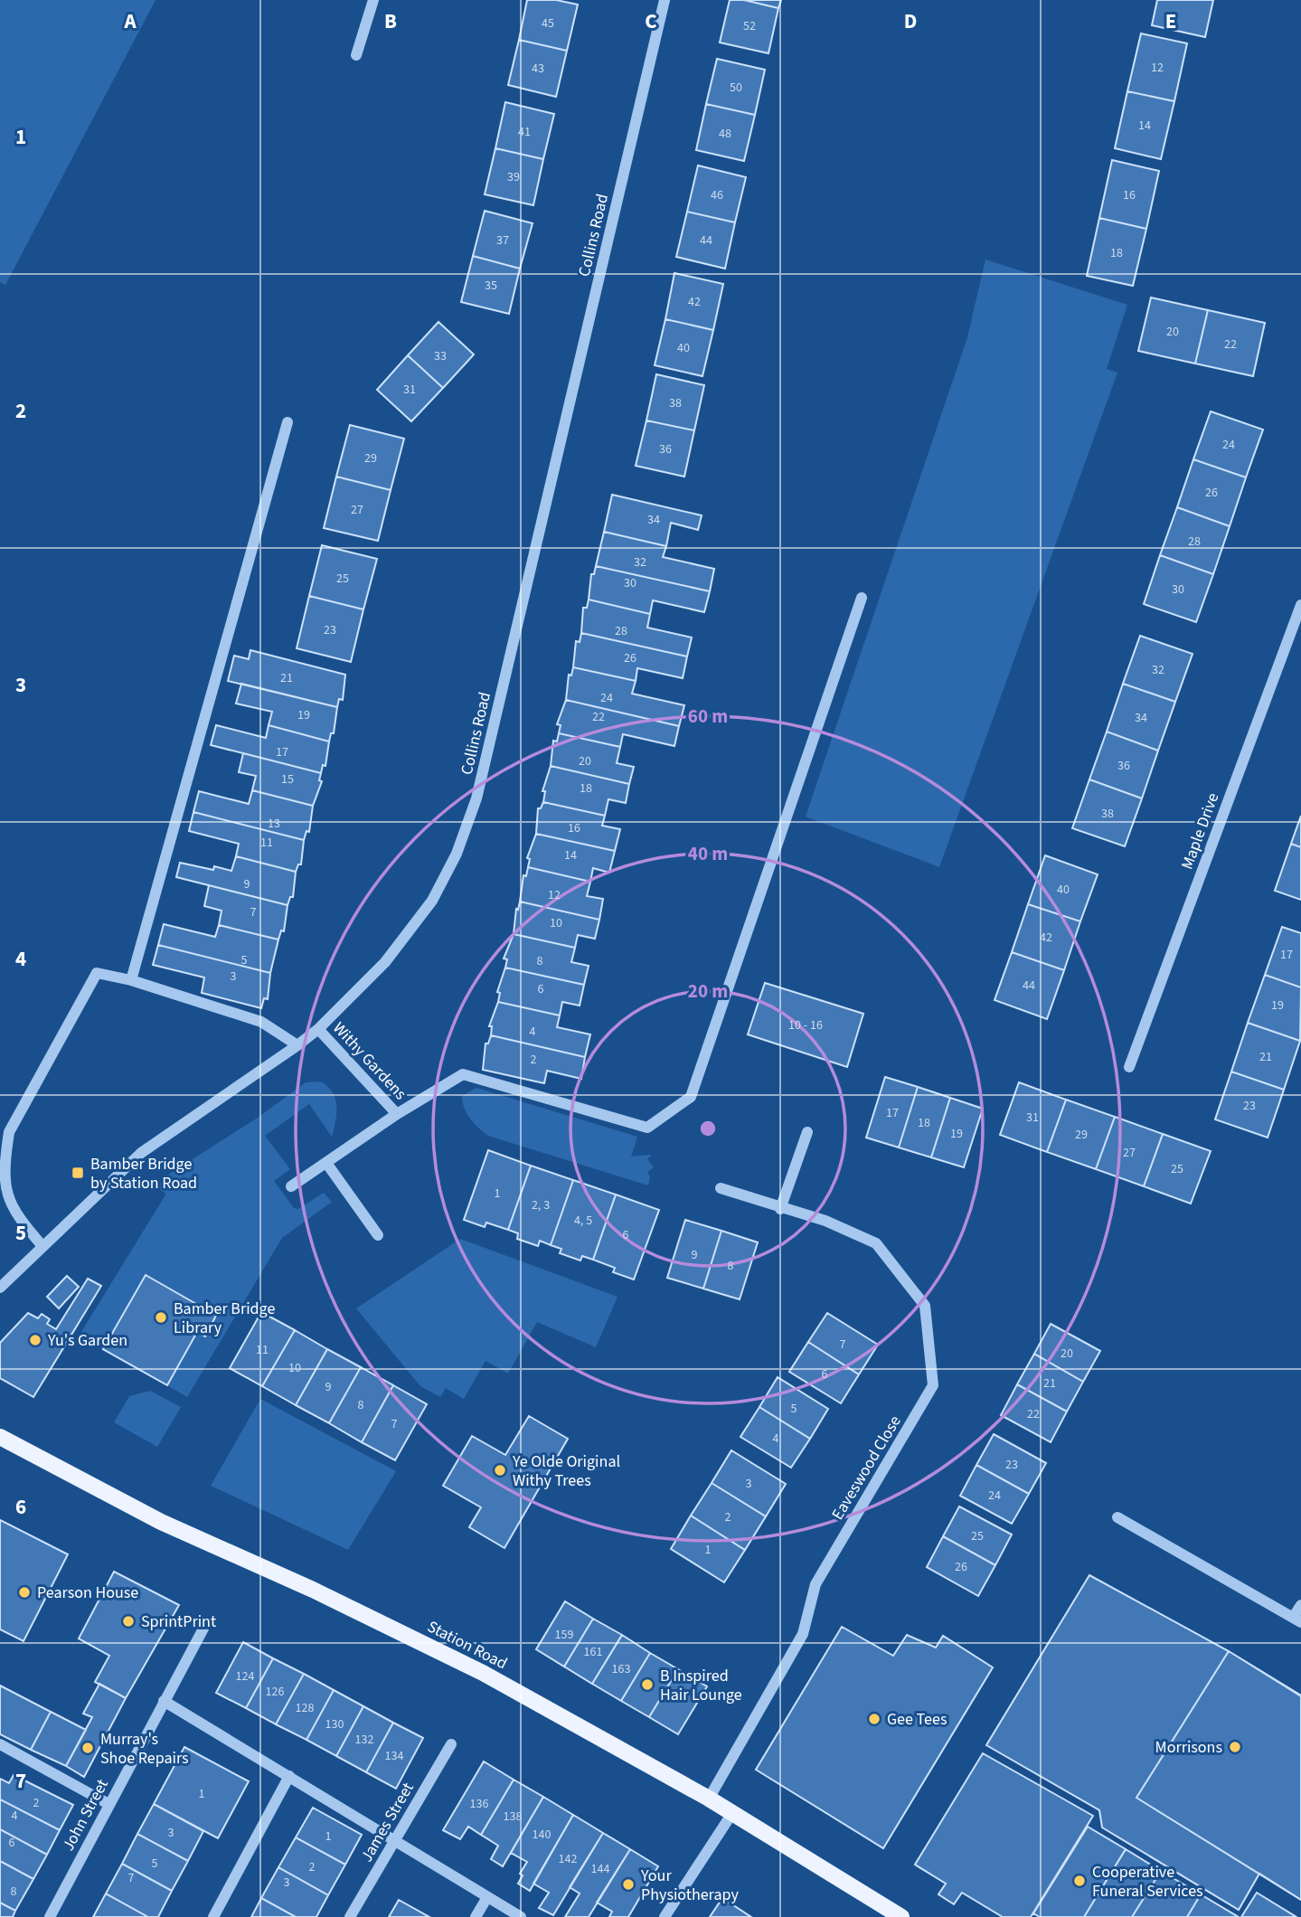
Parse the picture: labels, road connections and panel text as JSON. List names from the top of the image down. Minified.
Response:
{"streets":{"main road":["Station Road"],"street":["Collins Road","Maple Drive","Withy Gardens","Eaveswood Close","John Street","James Street"]},"crossings":[["Collins Road","Withy Gardens"],["Eaveswood Close","Station Road"]],"places":{"transit":["Bamber Bridge by Station Road"],"other":["Bamber Bridge Library","Yu's Garden","Ye Olde Original Withy Trees","Pearson House","SprintPrint","B Inspired Hair Lounge","Gee Tees","Morrisons","Murray's Shoe Repairs","Cooperative Funeral Services","Your Physiotherapy"]},"house_numbers":["45","52","12","43","50","14","41","48","39","46","16","37","44","18","35","42","20","22","40","33","31","38","24","36","29","26","27","34","28","32","25","30","30","23","28","26","32","21","24","19","22","34","17","20","36","15","18","38","13","16","11","14","9","40","12","7","10","42","17","5","8","3","44","6","19","10 - 16","4","21","2","23","17","31","18","19","29","27","25","1","2, 3","4, 5","6","9","8","7","11","20","10","6","21","9","8","5","22","7","4","23","3","24","2","25","1","26","159","161","163","124","126","128","130","132","134","1","2","136","4","138","3","140","1","6","142","5","2","144","7","3","8"],"grid":{"columns":["A","B","C","D","E"],"rows":["1","2","3","4","5","6","7"]},"rings":["60 m","40 m","20 m"]}
